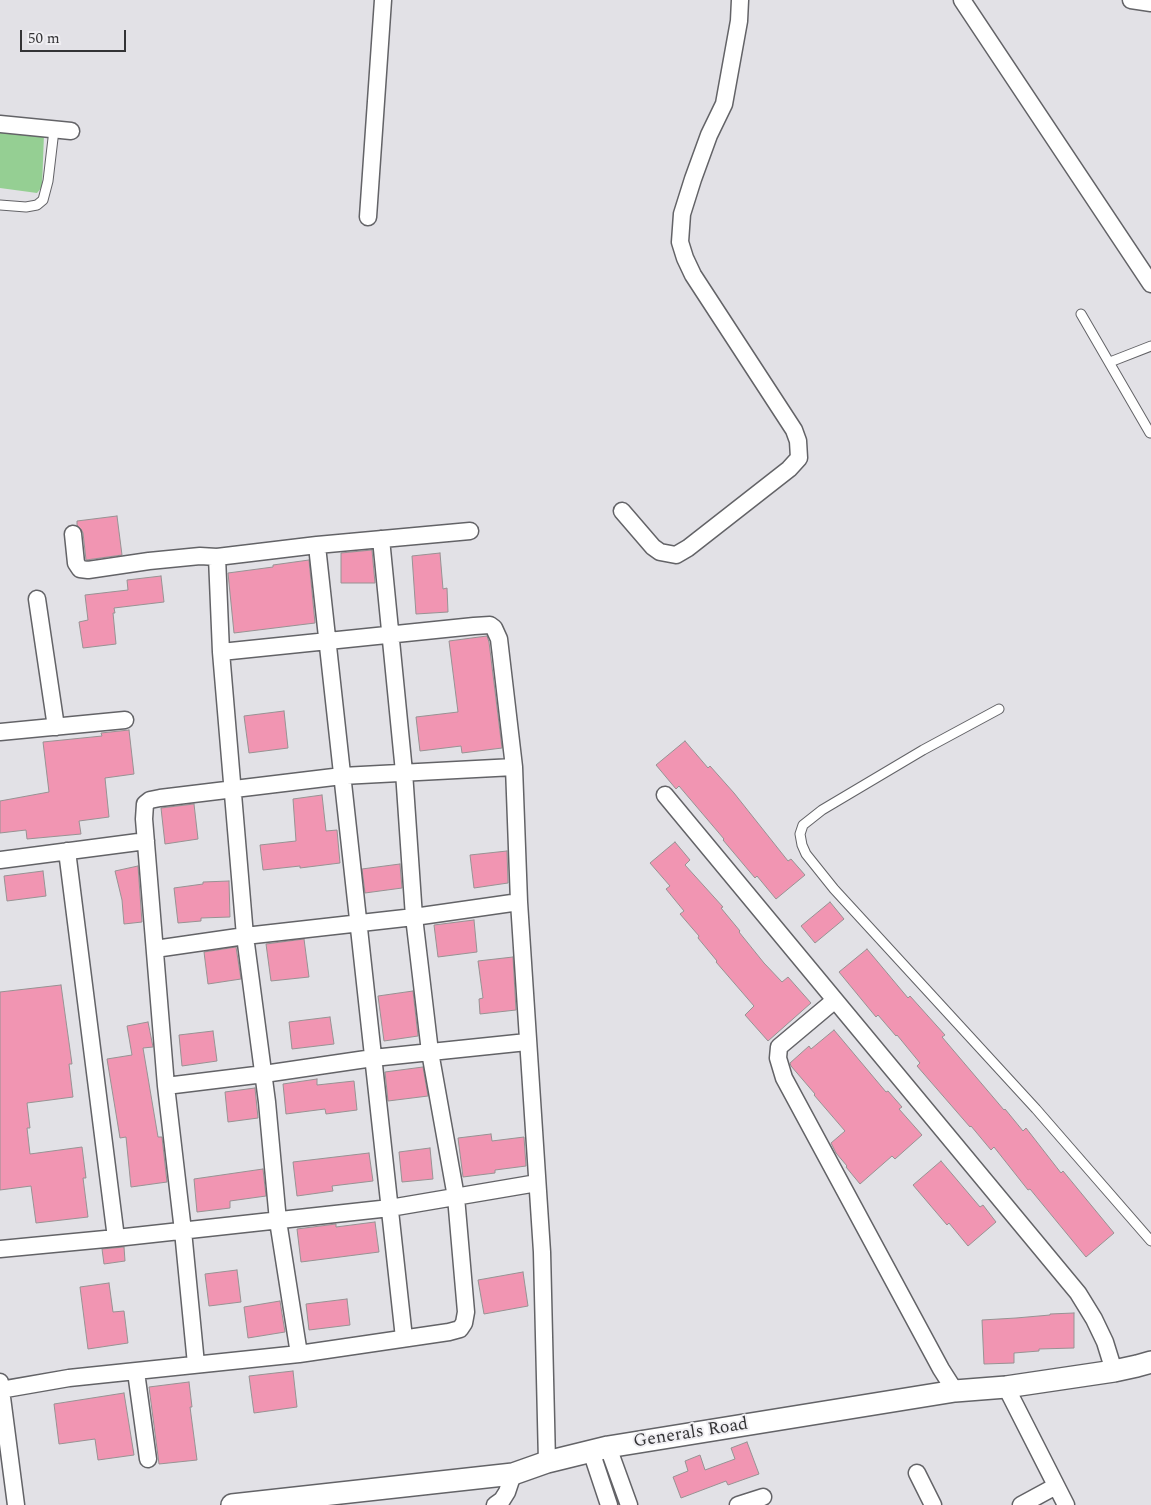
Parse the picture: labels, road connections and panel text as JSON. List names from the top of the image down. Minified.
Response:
{"streets":{"street":["Generals Road"]},"scale_bar":"50 m"}
